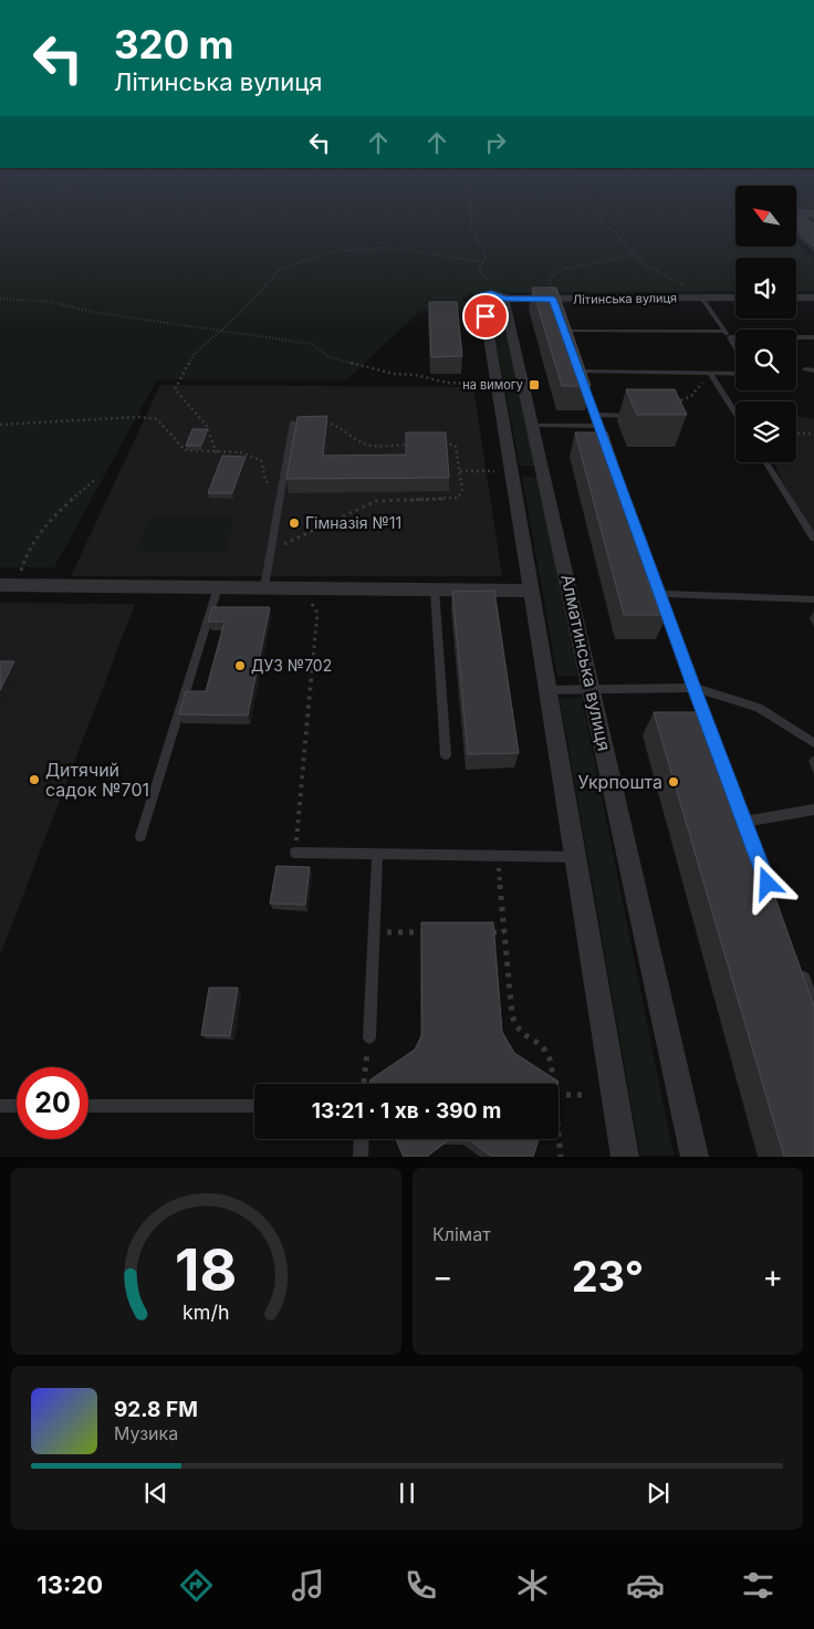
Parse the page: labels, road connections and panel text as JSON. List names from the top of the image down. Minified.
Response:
{"streets":{"street":["Літинська вулиця","Алматинська вулиця"]},"crossings":[["Літинська вулиця","Алматинська вулиця"]],"places":{"transit":["на вимогу"],"other":["Гімназія №11","ДУЗ №702","Дитячий садок №701","Укрпошта"]},"north":"top left","page":{"turn":["320 m","Літинська вулиця"],"limit":"20","trip":"13:21 · 1 хв · 390 m","tile":"Клімат","heat":["−","23°","+"],"song":["92.8 FM","Музика"],"tabs":"13:20","gauge":["18","km/h"]}}
